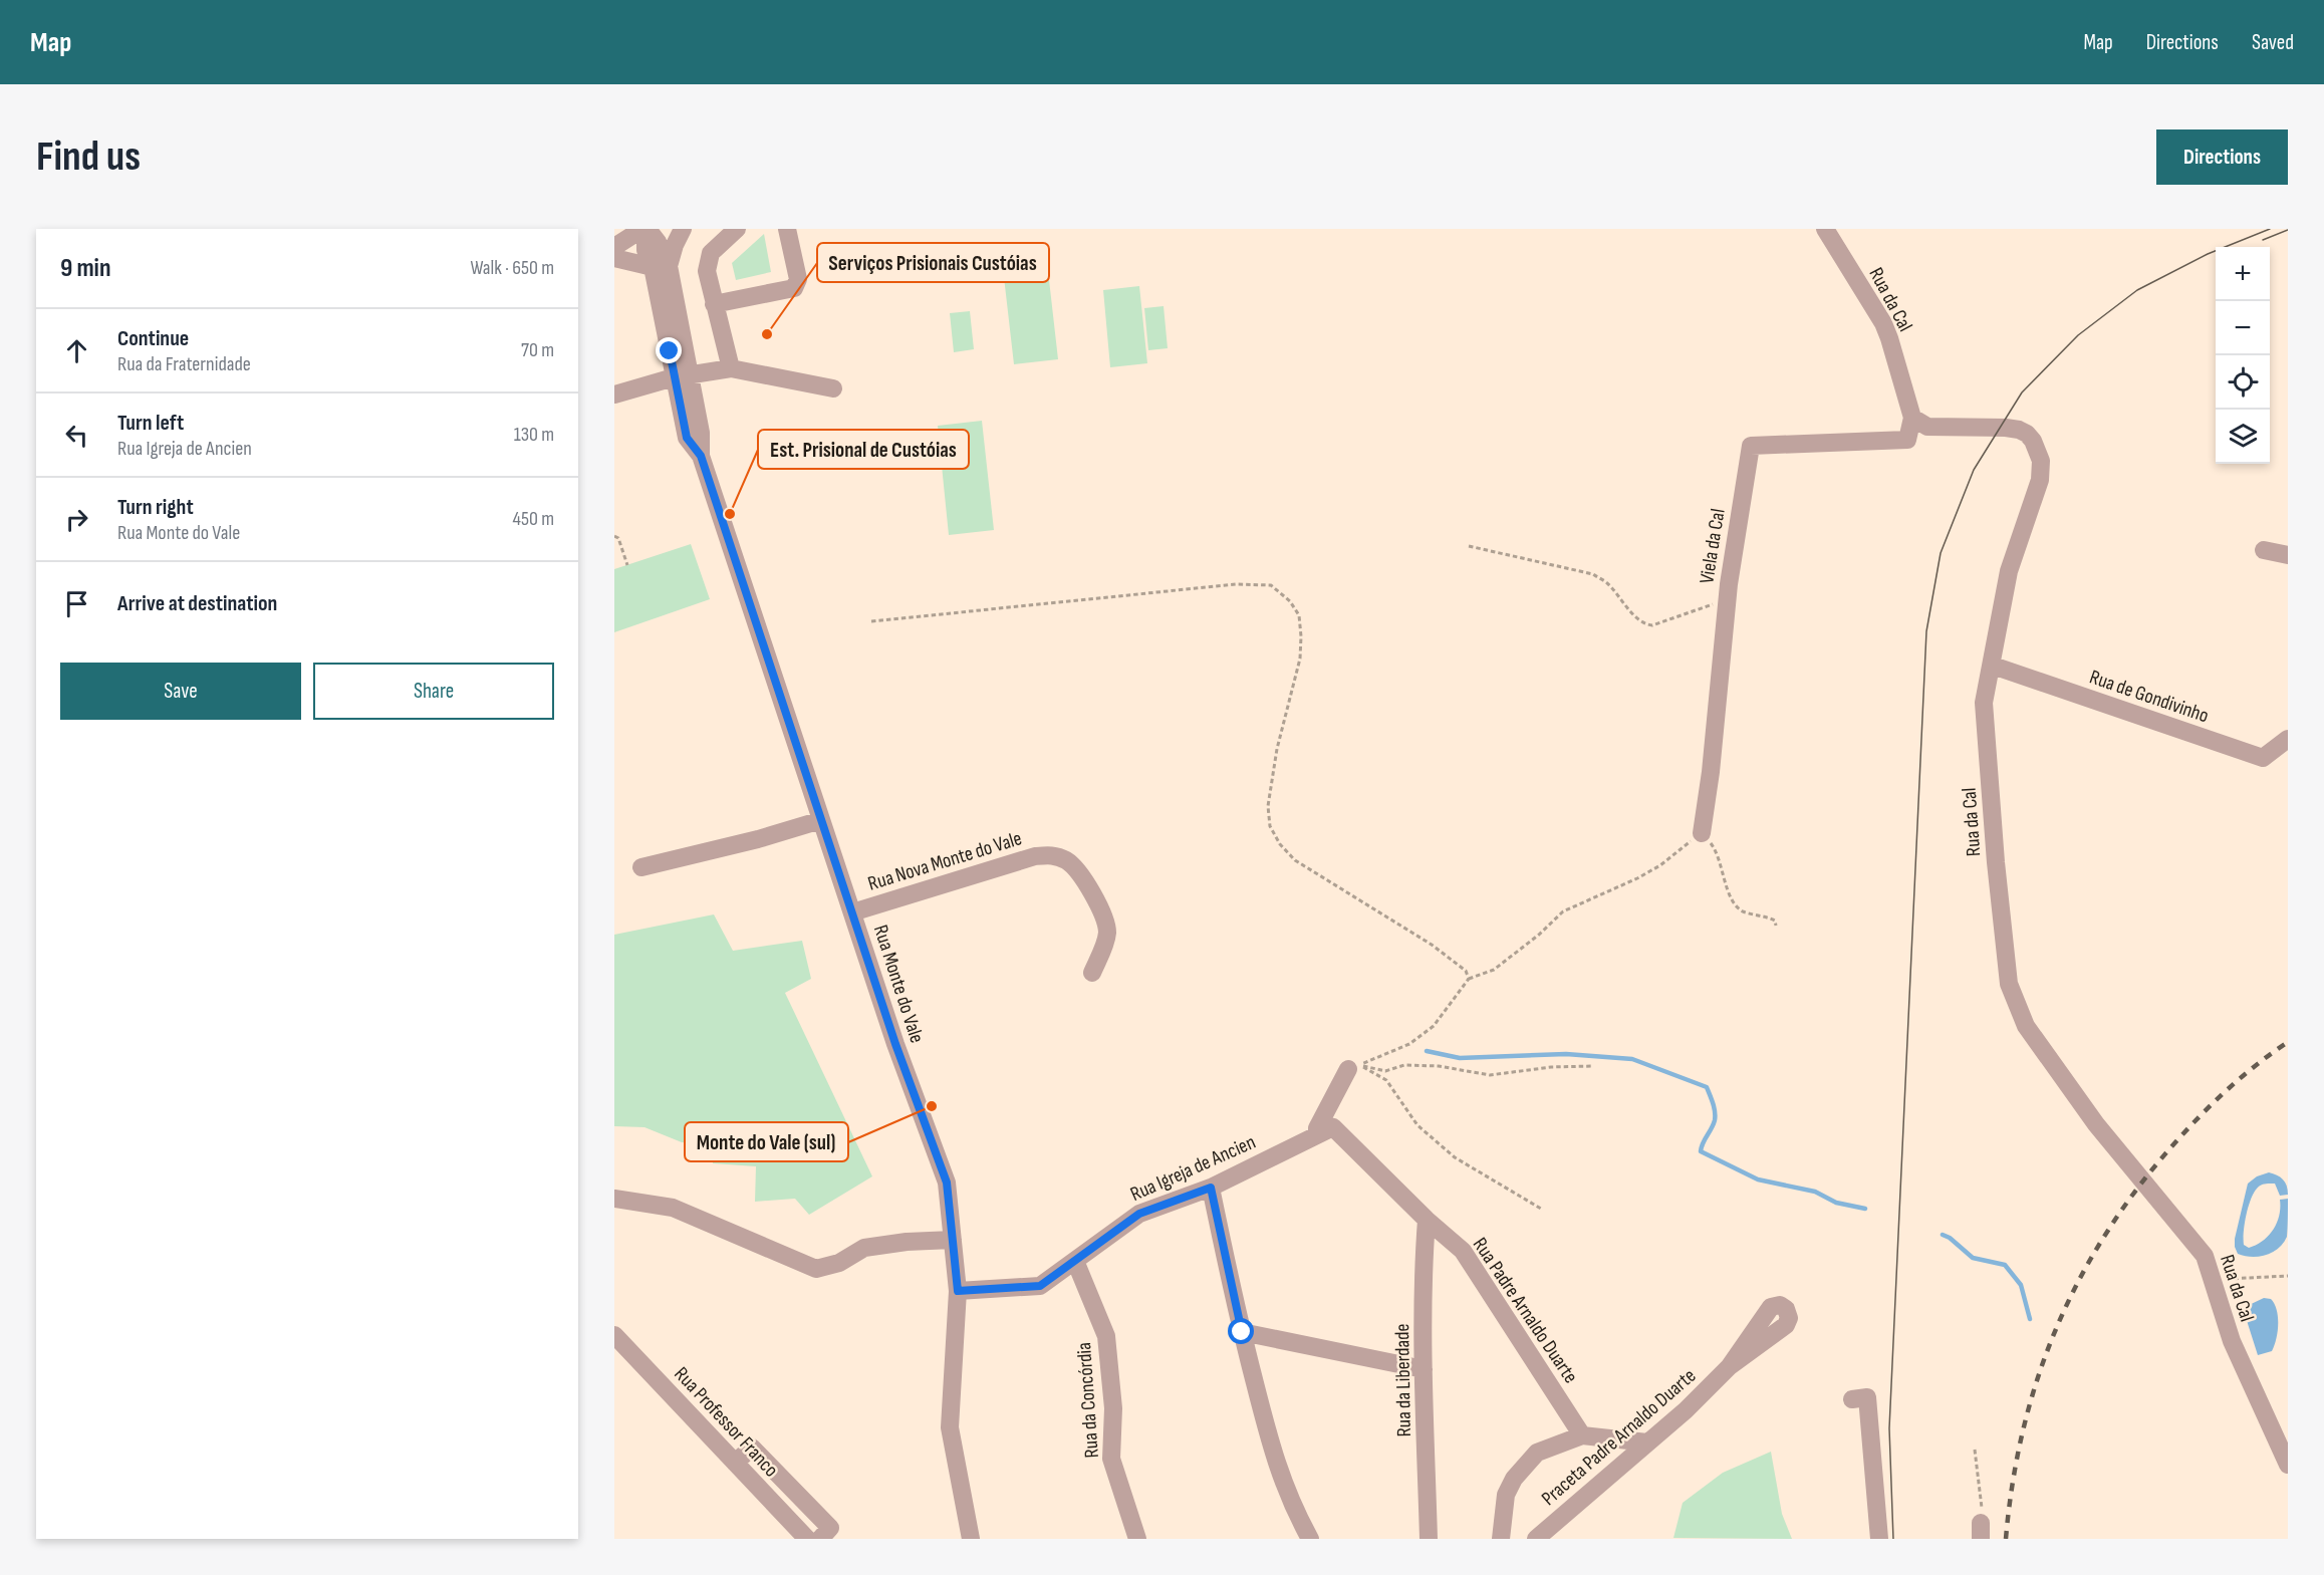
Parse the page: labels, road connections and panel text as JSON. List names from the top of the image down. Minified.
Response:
{"streets":{"street":["Rua da Cal","Viela da Cal","Rua de Gondivinho","Rua Nova Monte do Vale","Rua Monte do Vale","Rua Igreja de Ancien","Rua Padre Arnaldo Duarte","Rua da Liberdade","Rua da Concórdia","Rua Professor Franco","Praceta Padre Arnaldo Duarte"]},"crossings":[["Rua da Cal","Viela da Cal"],["Rua da Cal","Rua de Gondivinho"],["Rua Nova Monte do Vale","Rua Monte do Vale"],["Rua Monte do Vale","Rua Igreja de Ancien"],["Rua Igreja de Ancien","Rua Padre Arnaldo Duarte"],["Rua Igreja de Ancien","Rua da Concórdia"],["Rua Padre Arnaldo Duarte","Rua da Liberdade"]],"places":["Serviços Prisionais Custóias","Est. Prisional de Custóias","Monte do Vale (sul)"],"page":{"header":"Map","nav":["Map","Directions","Saved"],"buttons":["Directions",["Save","Share"]],"title":"Find us","heading":["9 min","Walk · 650 m"],"map_buttons":["+","−"],"list":[["Continue","Rua da Fraternidade","70 m"],["Turn left","Rua Igreja de Ancien","130 m"],["Turn right","Rua Monte do Vale","450 m"],"Arrive at destination"]}}
